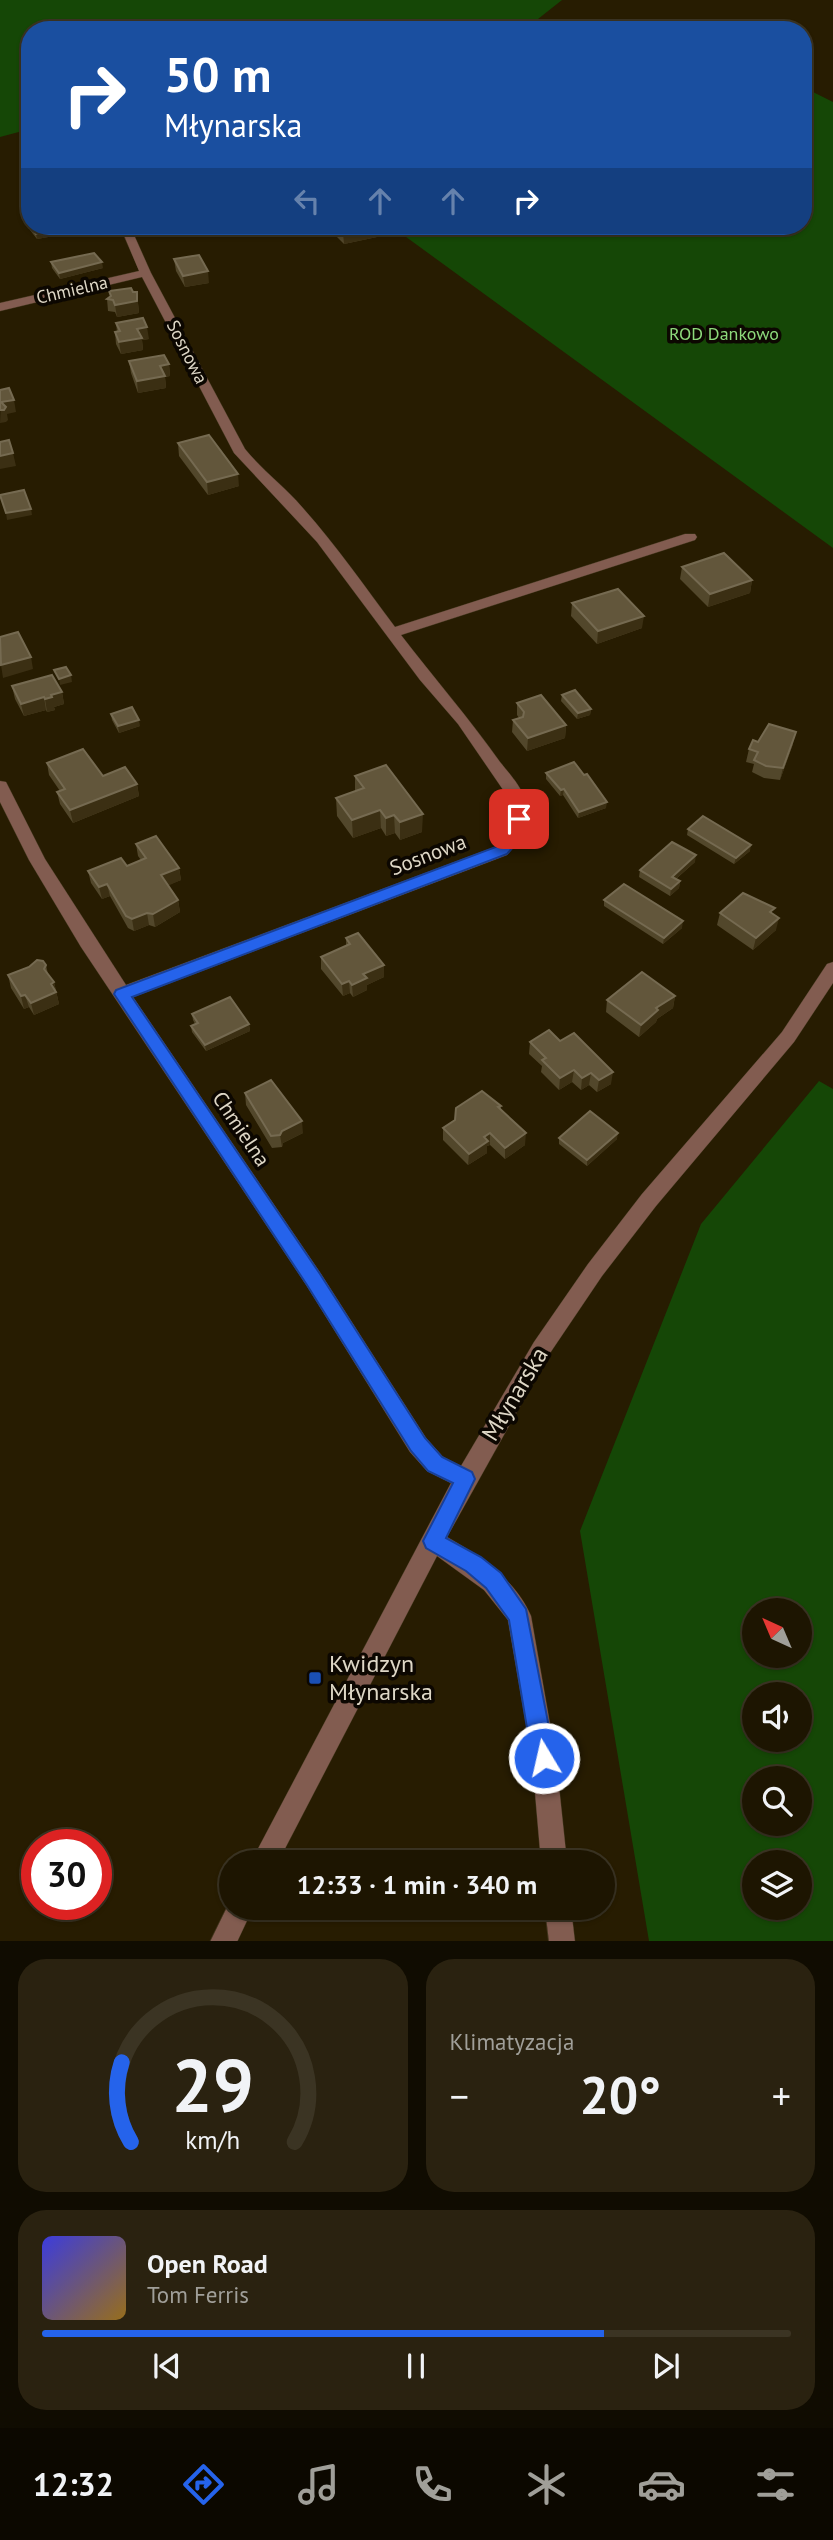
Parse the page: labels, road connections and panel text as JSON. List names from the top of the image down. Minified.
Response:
{"streets":{"street":["Chmielna","Sosnowa","Młynarska"]},"crossings":[["Chmielna","Sosnowa"],["Chmielna","Młynarska"]],"parks":["ROD Dankowo"],"places":{"transit":["Kwidzyn Młynarska"]},"north":"top left","page":{"turn":["50 m","Młynarska"],"limit":"30","trip":"12:33 · 1 min · 340 m","tile":"Klimatyzacja","heat":["−","20°","+"],"song":["Open Road","Tom Ferris"],"tabs":"12:32","gauge":["29","km/h"]}}
